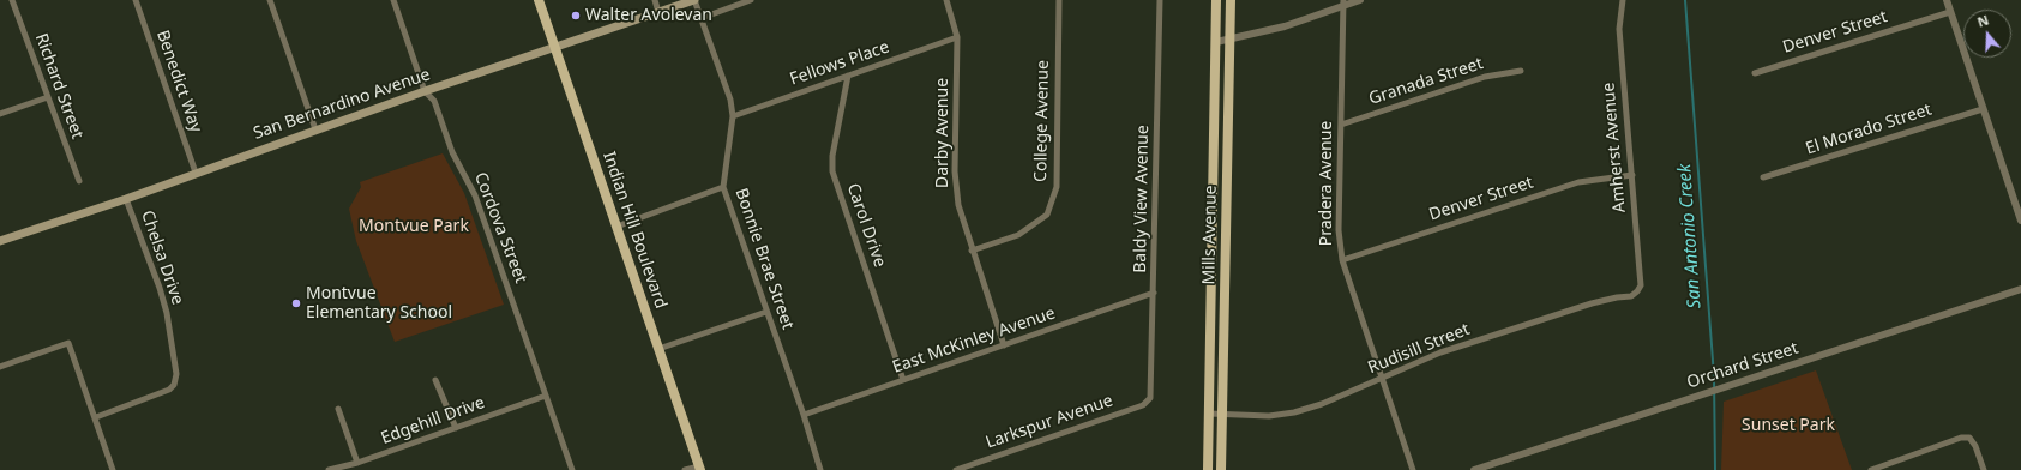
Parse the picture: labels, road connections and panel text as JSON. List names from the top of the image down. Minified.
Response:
{"streets":{"main road":["San Bernardino Avenue","Indian Hill Boulevard","Mills Avenue"],"street":["Denver Street","Fellows Place","Benedict Way","Granada Street","Richard Street","College Avenue","El Morado Street","Darby Avenue","Amherst Avenue","Pradera Avenue","Baldy View Avenue","Carol Drive","Cordova Street","Chelsa Drive","Bonnie Brae Street","East McKinley Avenue","Rudisill Street","Orchard Street","Edgehill Drive","Larkspur Avenue"]},"crossings":[["Denver Street","Amherst Avenue"],["Denver Street","Pradera Avenue"],["Fellows Place","Darby Avenue"],["Fellows Place","Carol Drive"],["Fellows Place","Bonnie Brae Street"],["Benedict Way","San Bernardino Avenue"],["Granada Street","Pradera Avenue"],["San Bernardino Avenue","Cordova Street"],["San Bernardino Avenue","Indian Hill Boulevard"],["San Bernardino Avenue","Chelsa Drive"],["San Bernardino Avenue","Bonnie Brae Street"],["College Avenue","Darby Avenue"],["Darby Avenue","East McKinley Avenue"],["Amherst Avenue","Rudisill Street"],["Pradera Avenue","Rudisill Street"],["Baldy View Avenue","East McKinley Avenue"],["Baldy View Avenue","Larkspur Avenue"],["Carol Drive","East McKinley Avenue"],["Cordova Street","Edgehill Drive"],["Mills Avenue","Rudisill Street"],["Bonnie Brae Street","East McKinley Avenue"]],"water":["San Antonio Creek"],"parks":["Montvue Park","Sunset Park"],"places":["Walter Avolevan","Montvue Elementary School"],"north":"top"}
